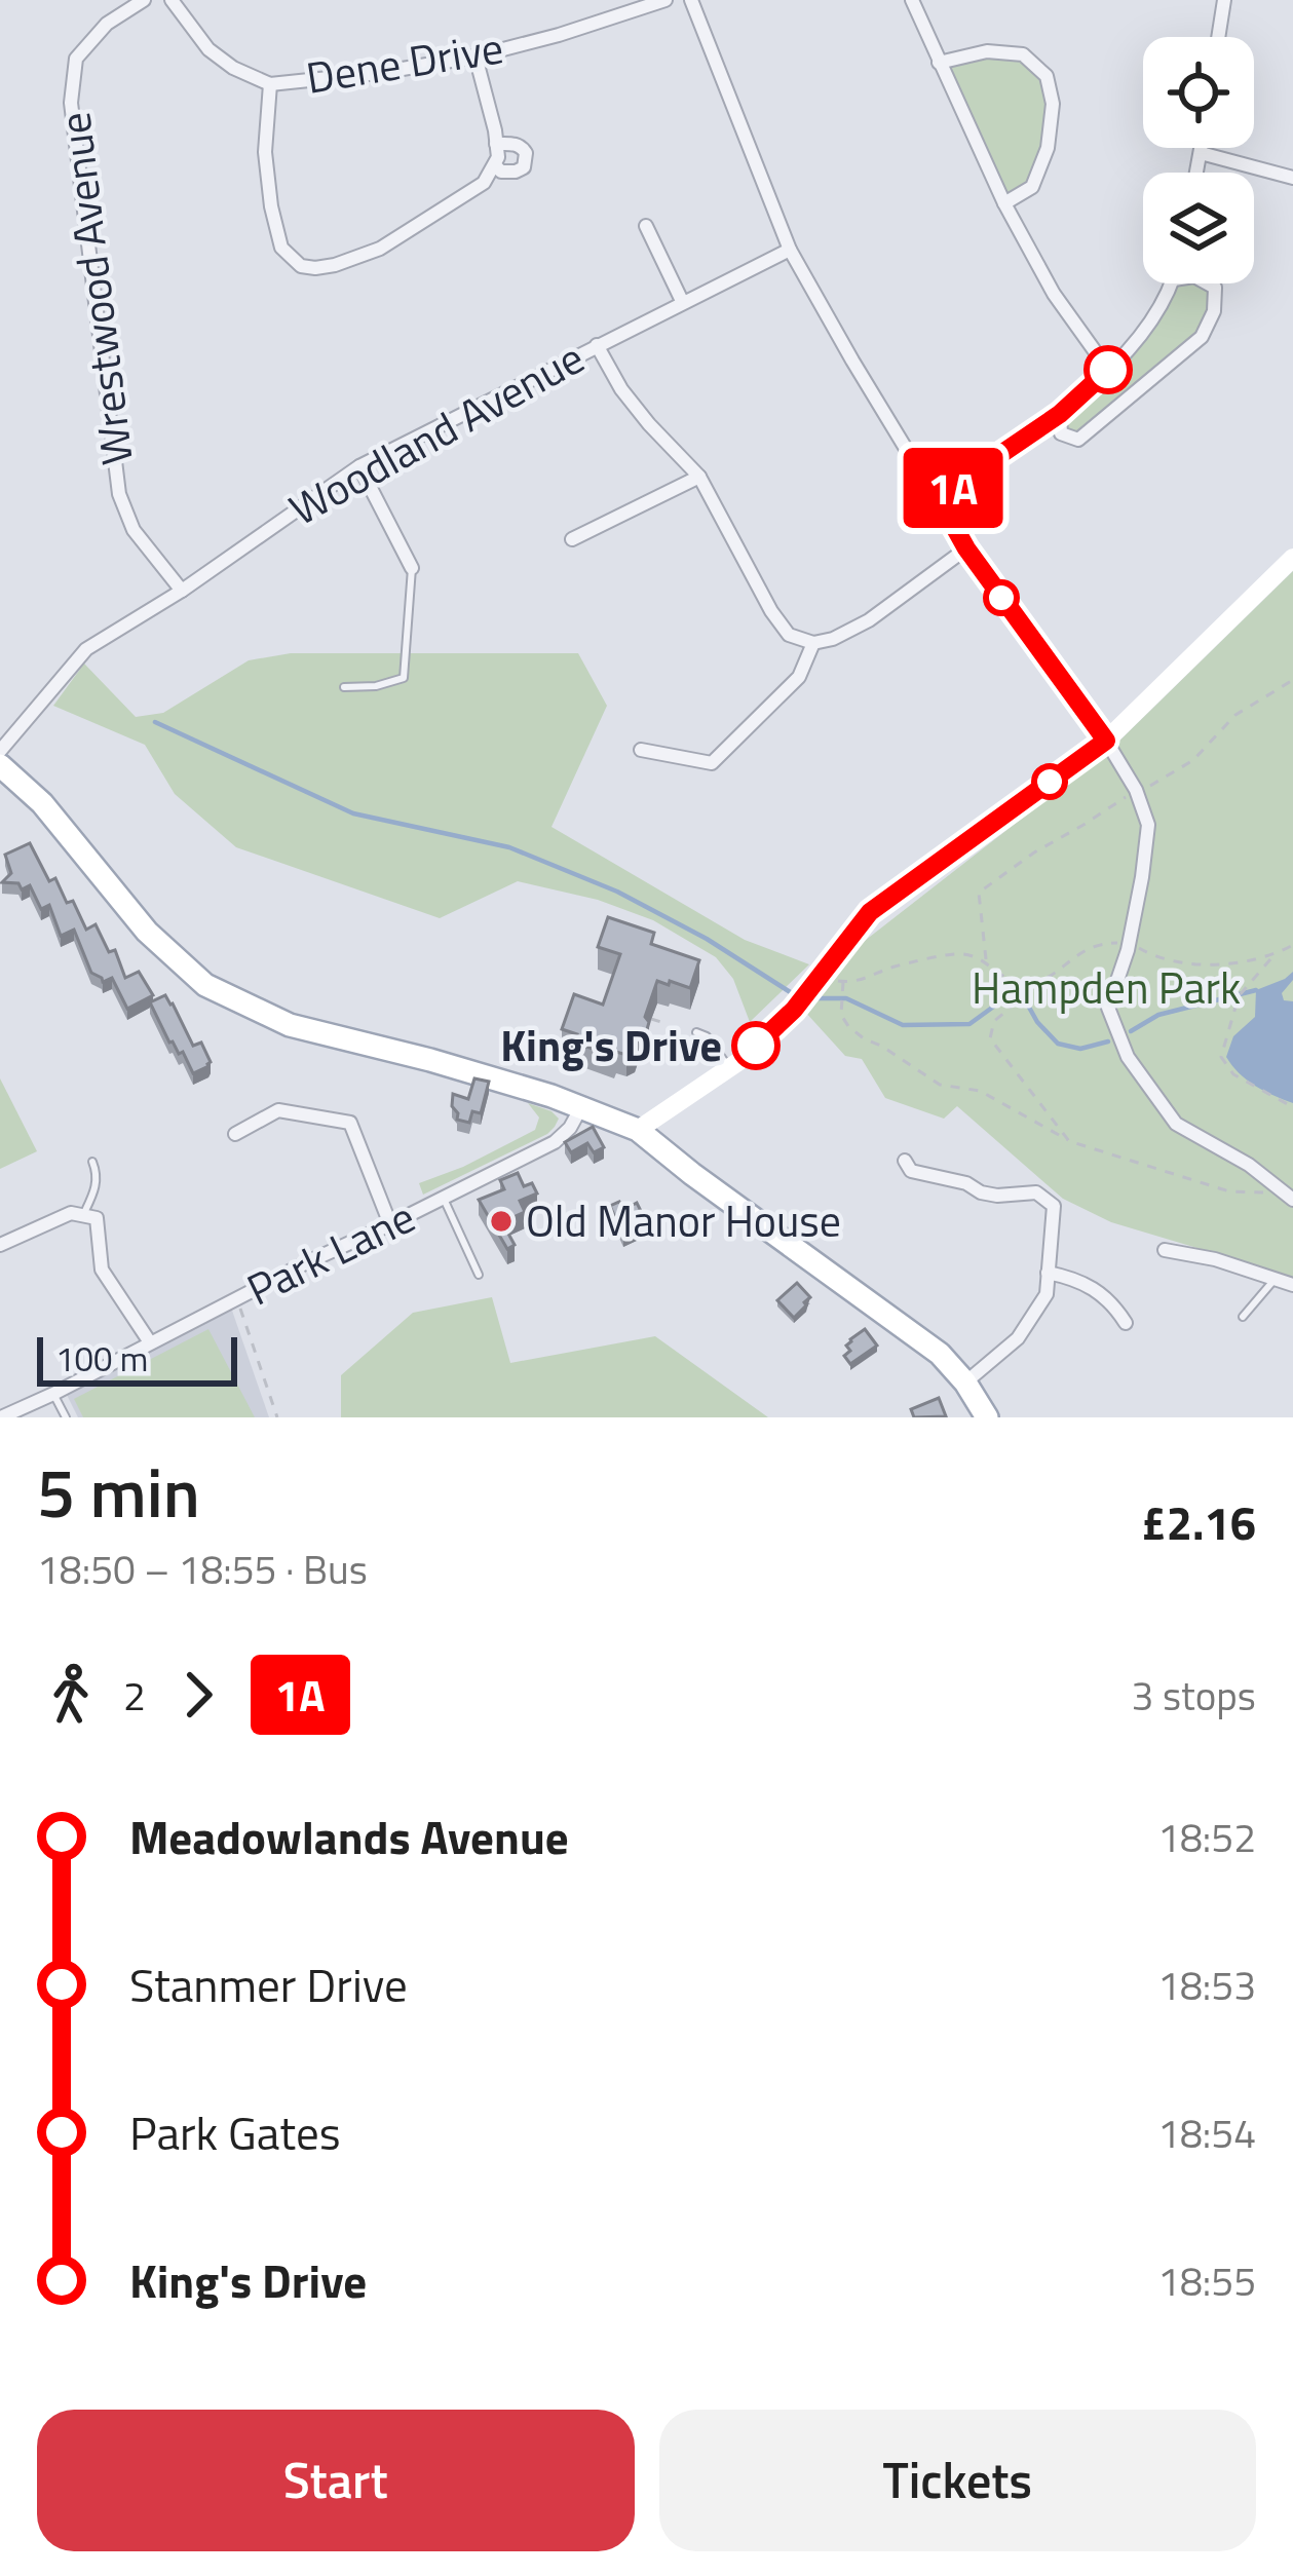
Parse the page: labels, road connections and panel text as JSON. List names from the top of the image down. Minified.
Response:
{"streets":{"street":["Dene Drive","Wrestwood Avenue","Woodland Avenue","Park Lane"]},"crossings":[["Wrestwood Avenue","Woodland Avenue"]],"parks":["Hampden Park"],"places":["King's Drive","Old Manor House"],"lines":["bus line 1A"],"scale_bar":"100 m","page":{"on_map":"1A","scale":"100 m","heading":["5 min","18:50 – 18:55 · Bus","£2.16"],"legs":["2","1A","3 stops"],"list":[{"name":"Meadowlands Avenue","value":"18:52"},{"name":"Stanmer Drive","value":"18:53"},{"name":"Park Gates","value":"18:54"},{"name":"King's Drive","value":"18:55"}],"buttons":["Start","Tickets"]}}
